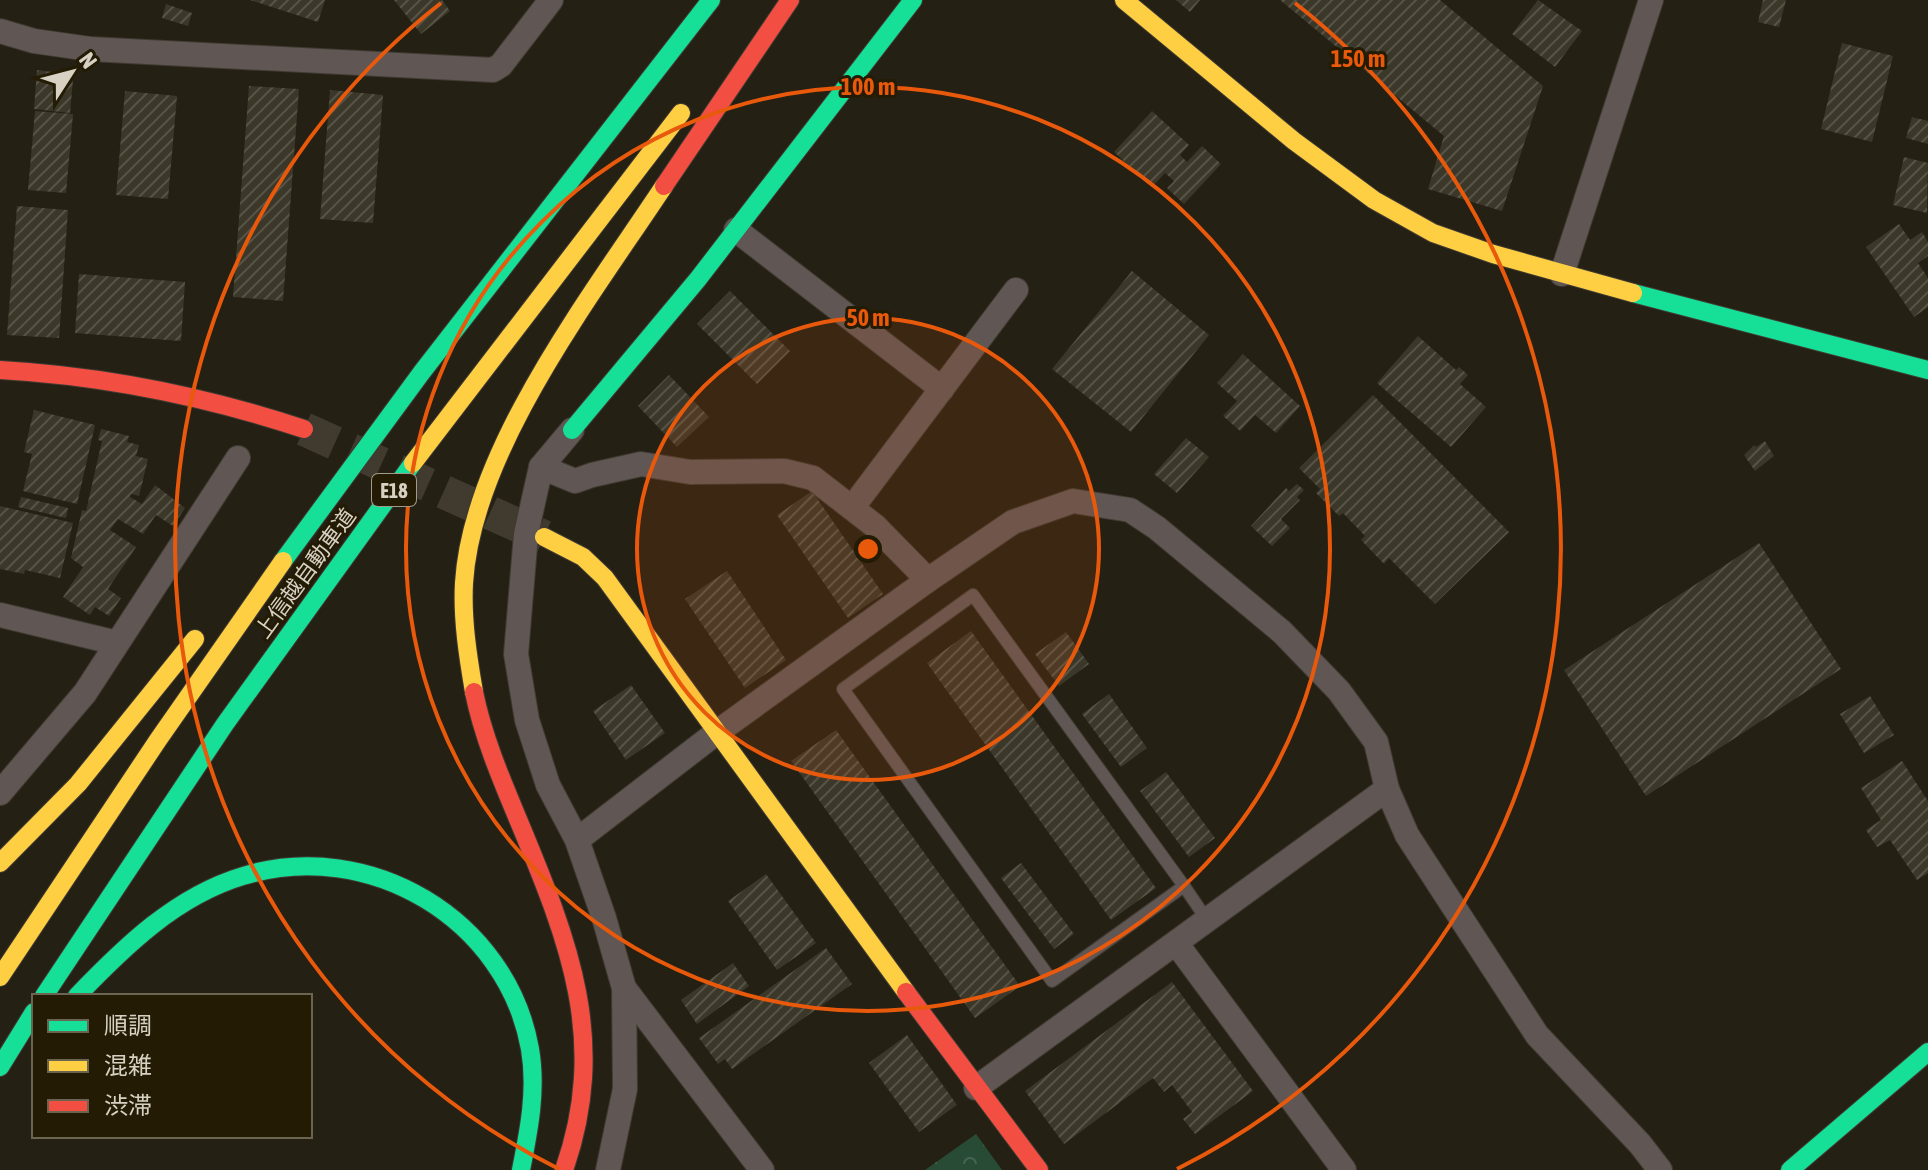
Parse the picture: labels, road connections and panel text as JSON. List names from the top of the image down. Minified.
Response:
{"streets":{"main road":["E18","上信越自動車道"]},"legend":["順調","混雑","渋滞"],"north":"top right","rings":["150 m","100 m","50 m"]}
